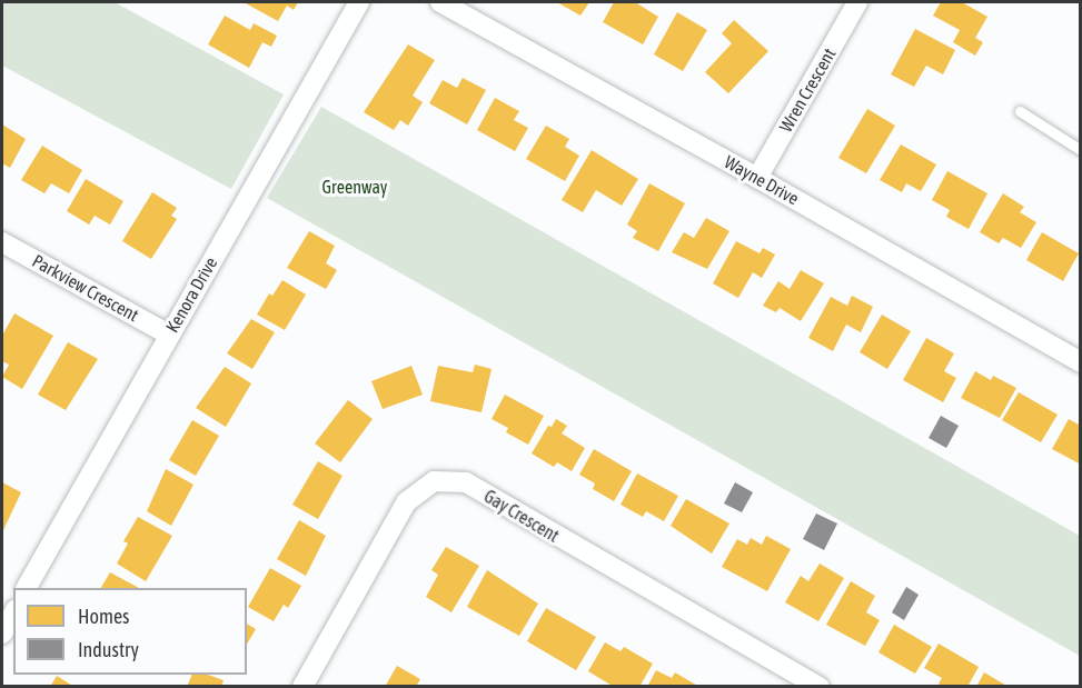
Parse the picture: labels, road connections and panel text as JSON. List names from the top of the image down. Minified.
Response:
{"streets":{"street":["Wren Crescent","Wayne Drive","Parkview Crescent","Kenora Drive","Gay Crescent"]},"crossings":[["Wren Crescent","Wayne Drive"],["Parkview Crescent","Kenora Drive"]],"parks":["Greenway"],"legend":["Homes","Industry"]}
